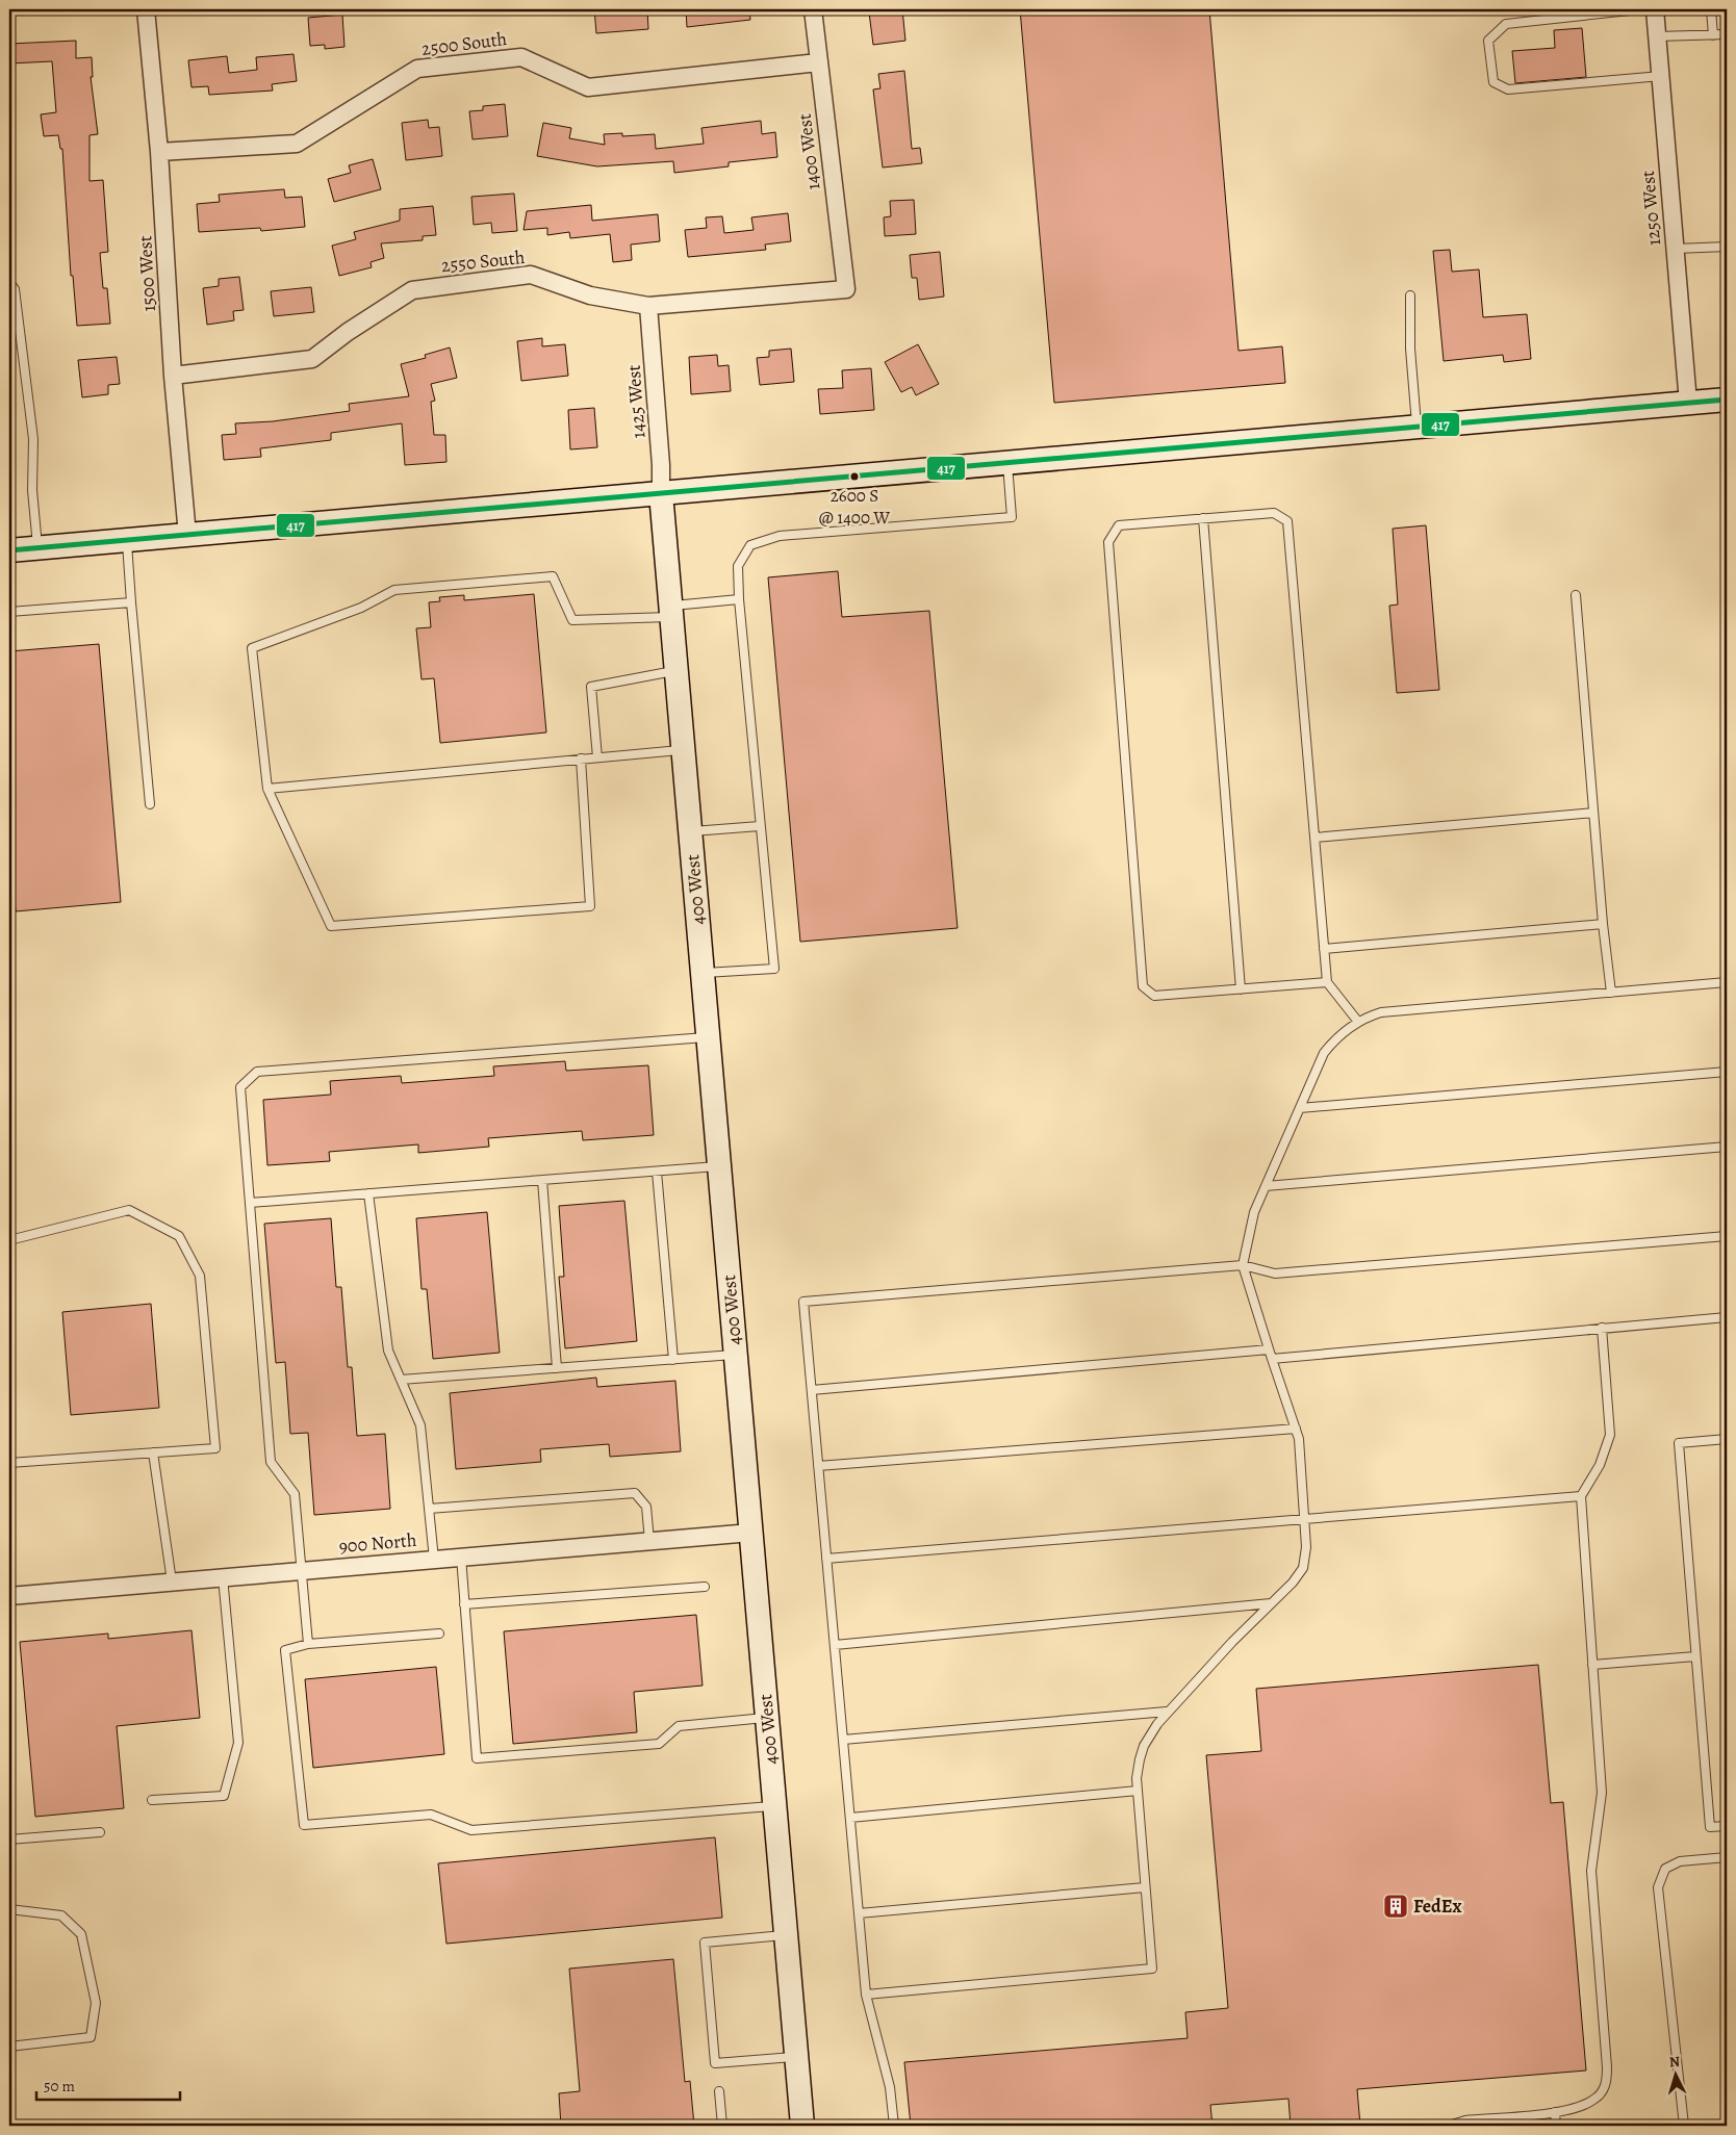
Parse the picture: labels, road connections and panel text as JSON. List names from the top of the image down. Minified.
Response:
{"streets":{"main road":["400 West"],"street":["2500 South","1400 West","1250 West","2550 South","1500 West","1425 West","900 North"]},"crossings":[["2500 South","1400 West"],["2500 South","1500 West"],["1400 West","2550 South"],["2550 South","1500 West"],["2550 South","1425 West"],["1425 West","400 West"],["400 West","900 North"]],"places":{"other":["2600 S @ 1400 W"],"building":["FedEx"]},"lines":["transit line 417"],"scale_bar":"50 m","north":"top"}
